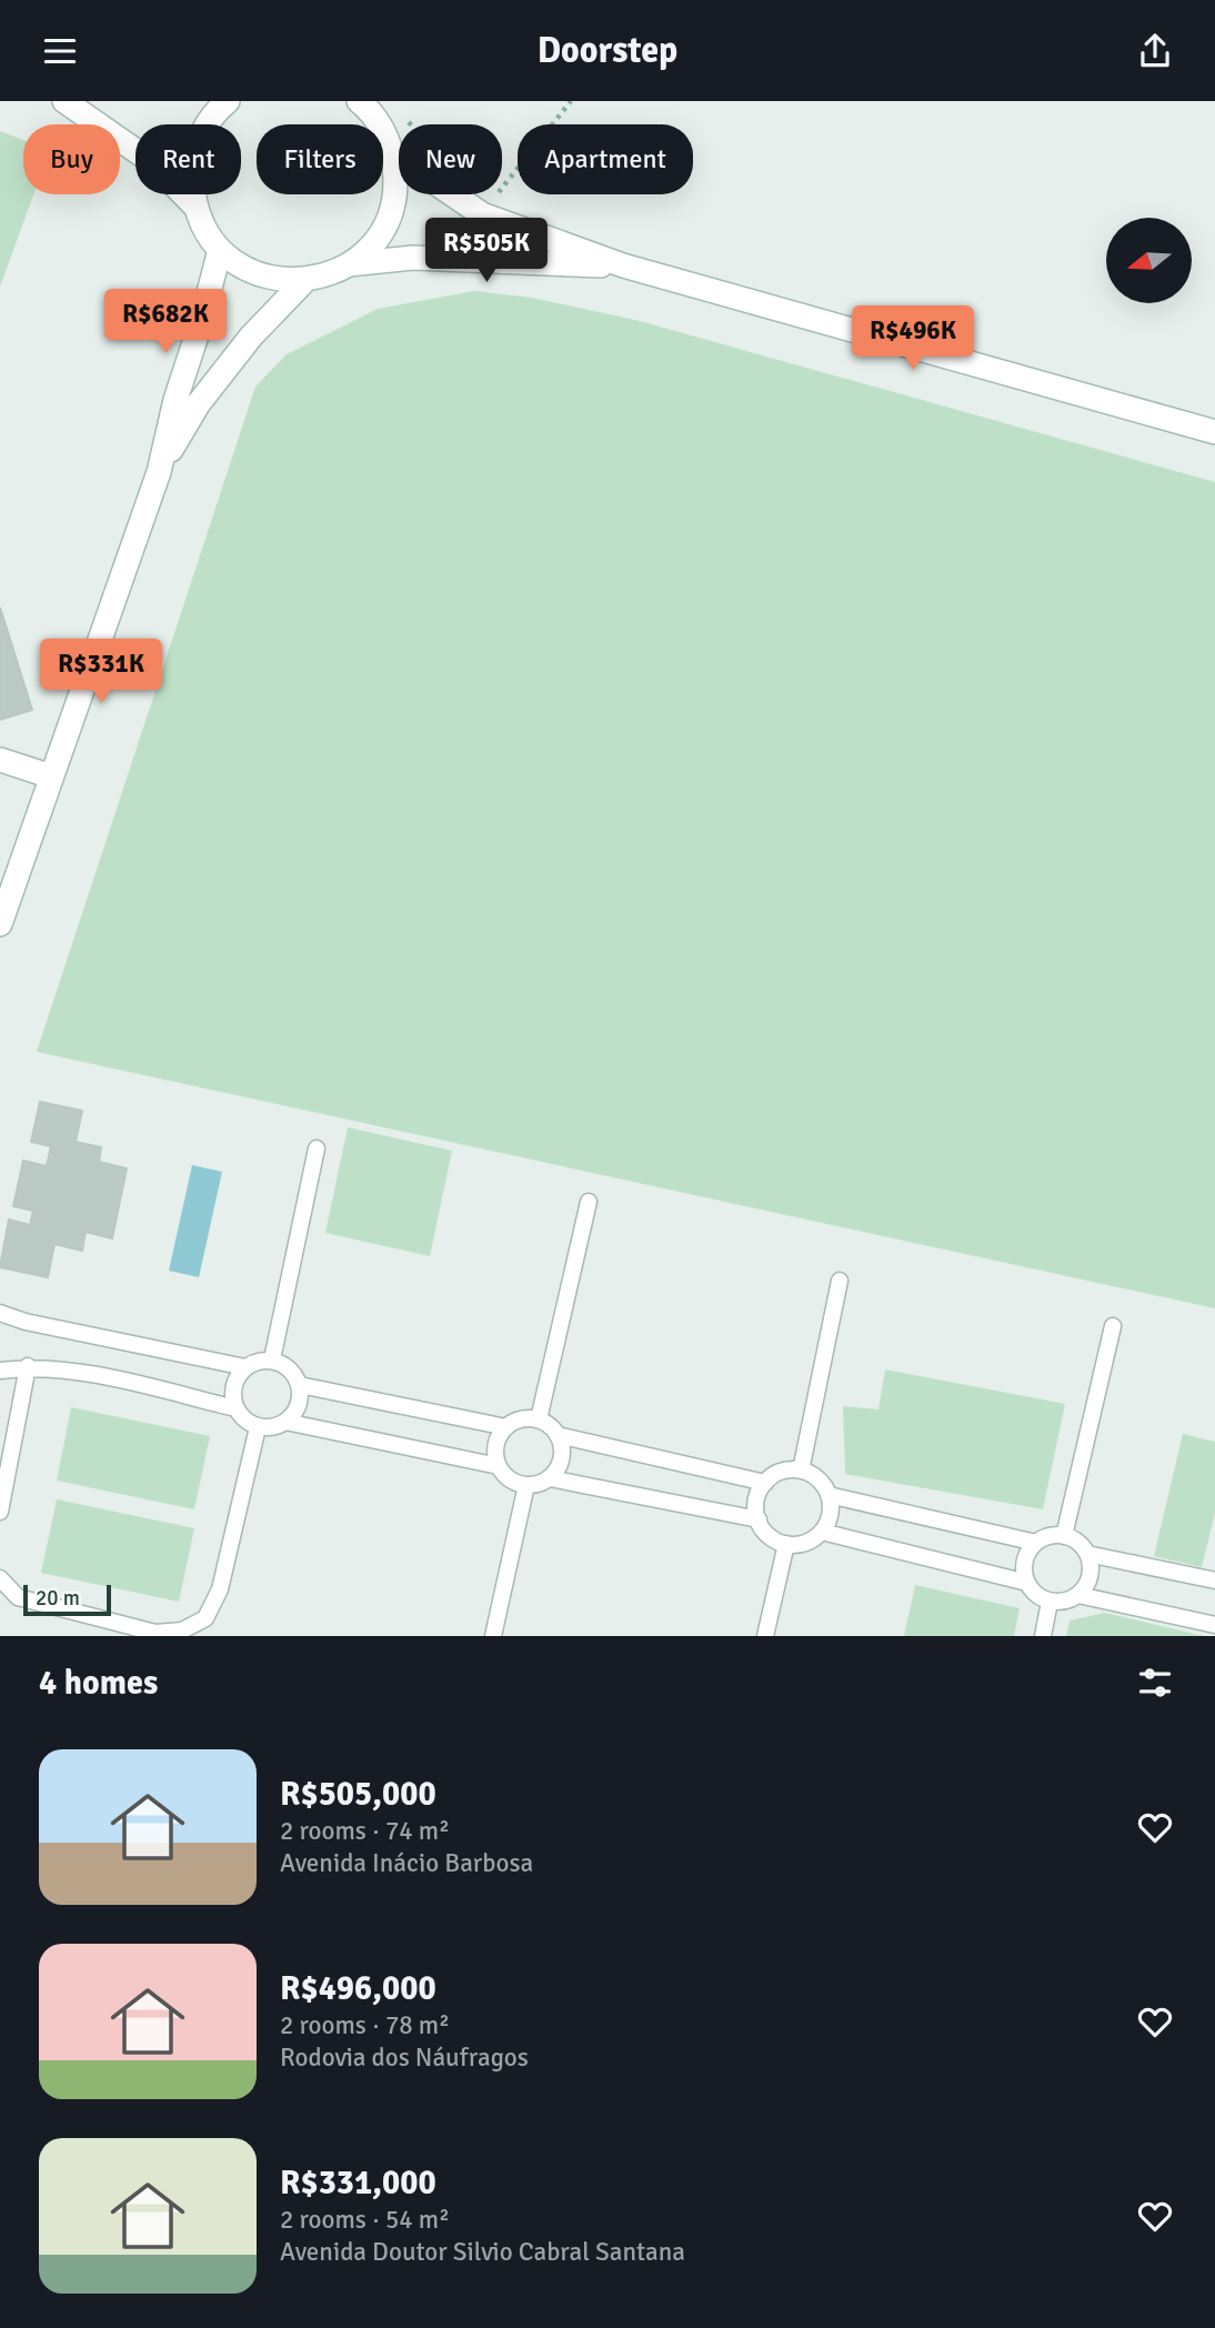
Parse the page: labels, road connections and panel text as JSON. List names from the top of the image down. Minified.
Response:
{"scale_bar":"20 m","north":"left","page":{"header":"Doorstep","chip":["Buy","Rent","Filters","New","Apartment"],"price":["R$505K","R$682K","R$496K","R$331K"],"scale":"20 m","heading":"4 homes","list":[{"name":"R$505,000","note":"2 rooms · 74 m² · Avenida Inácio Barbosa"},{"name":"R$496,000","note":"2 rooms · 78 m² · Rodovia dos Náufragos"},{"name":"R$331,000","note":"2 rooms · 54 m² · Avenida Doutor Silvio Cabral Santana"}]}}
